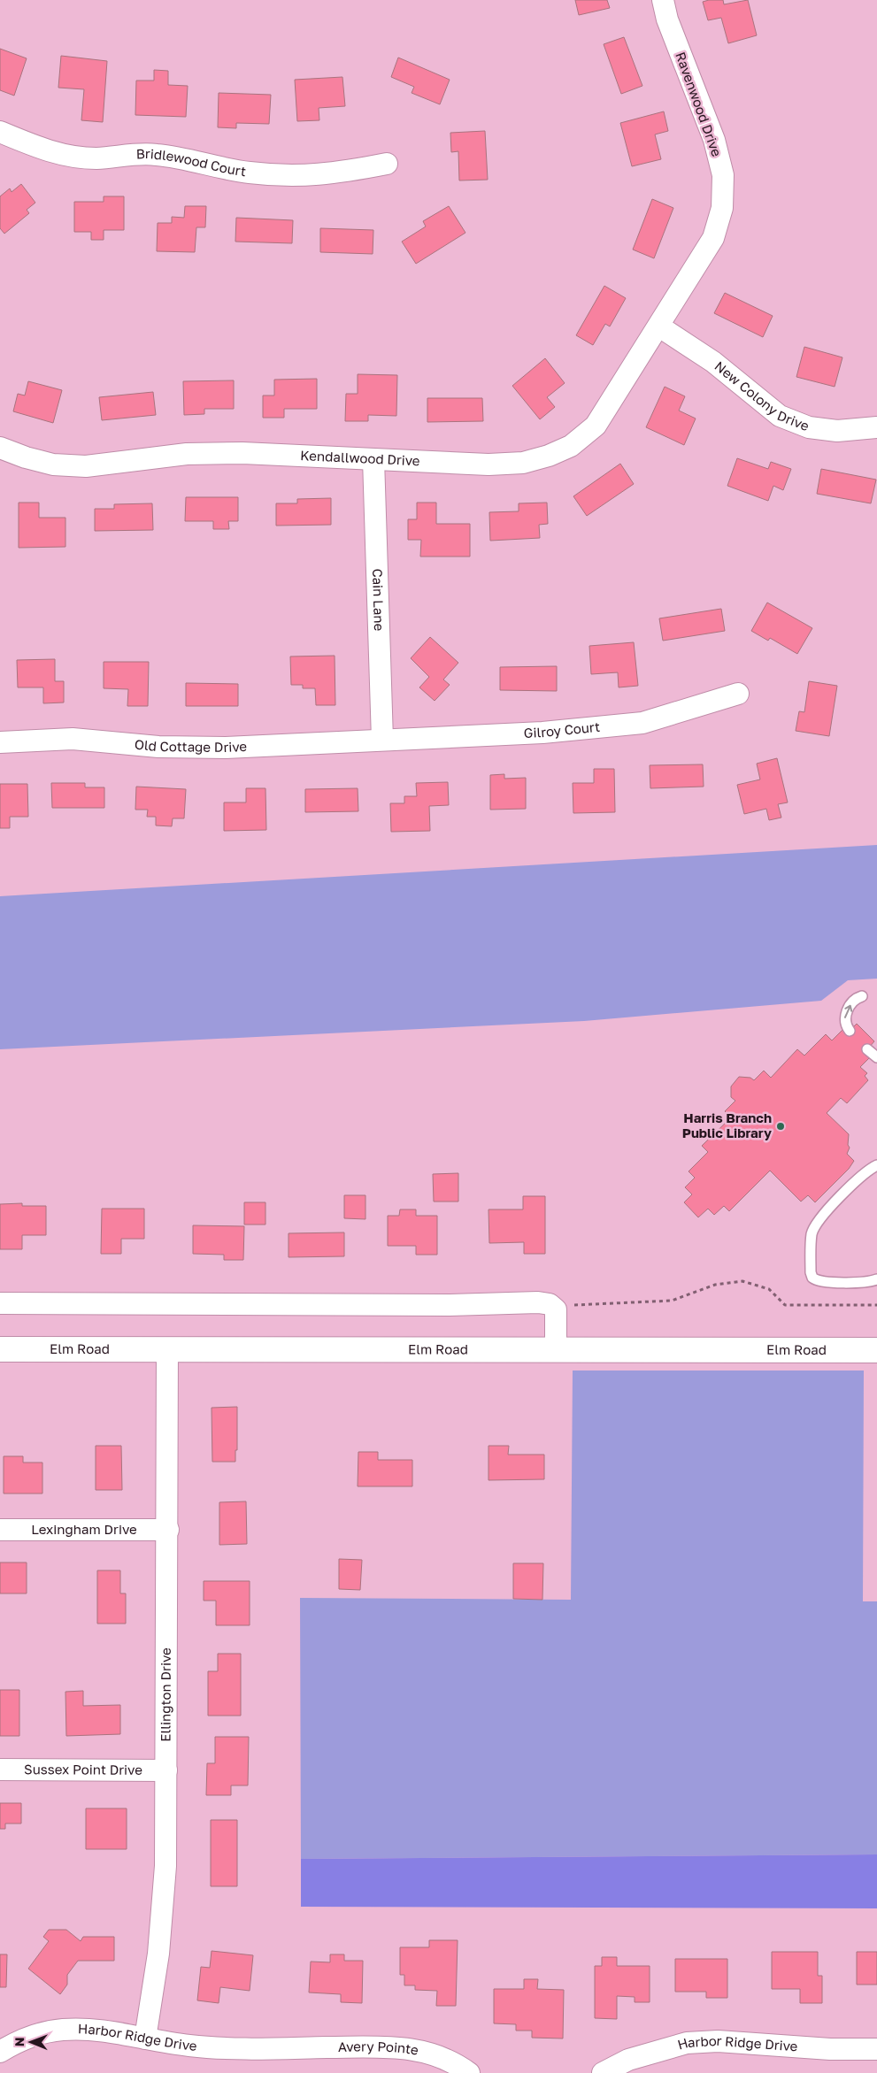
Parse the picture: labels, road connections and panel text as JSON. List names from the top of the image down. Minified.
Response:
{"streets":{"street":["Ravenwood Drive","Bridlewood Court","New Colony Drive","Kendallwood Drive","Cain Lane","Gilroy Court","Old Cottage Drive","Elm Road","Lexingham Drive","Ellington Drive","Sussex Point Drive","Harbor Ridge Drive","Avery Pointe"]},"crossings":[["Ravenwood Drive","New Colony Drive"],["Ravenwood Drive","Kendallwood Drive"],["New Colony Drive","Kendallwood Drive"],["Kendallwood Drive","Cain Lane"],["Cain Lane","Gilroy Court"],["Cain Lane","Old Cottage Drive"],["Gilroy Court","Old Cottage Drive"],["Elm Road","Ellington Drive"],["Lexingham Drive","Ellington Drive"],["Ellington Drive","Sussex Point Drive"],["Ellington Drive","Harbor Ridge Drive"],["Harbor Ridge Drive","Avery Pointe"]],"places":["Harris Branch Public Library"],"north":"left"}
